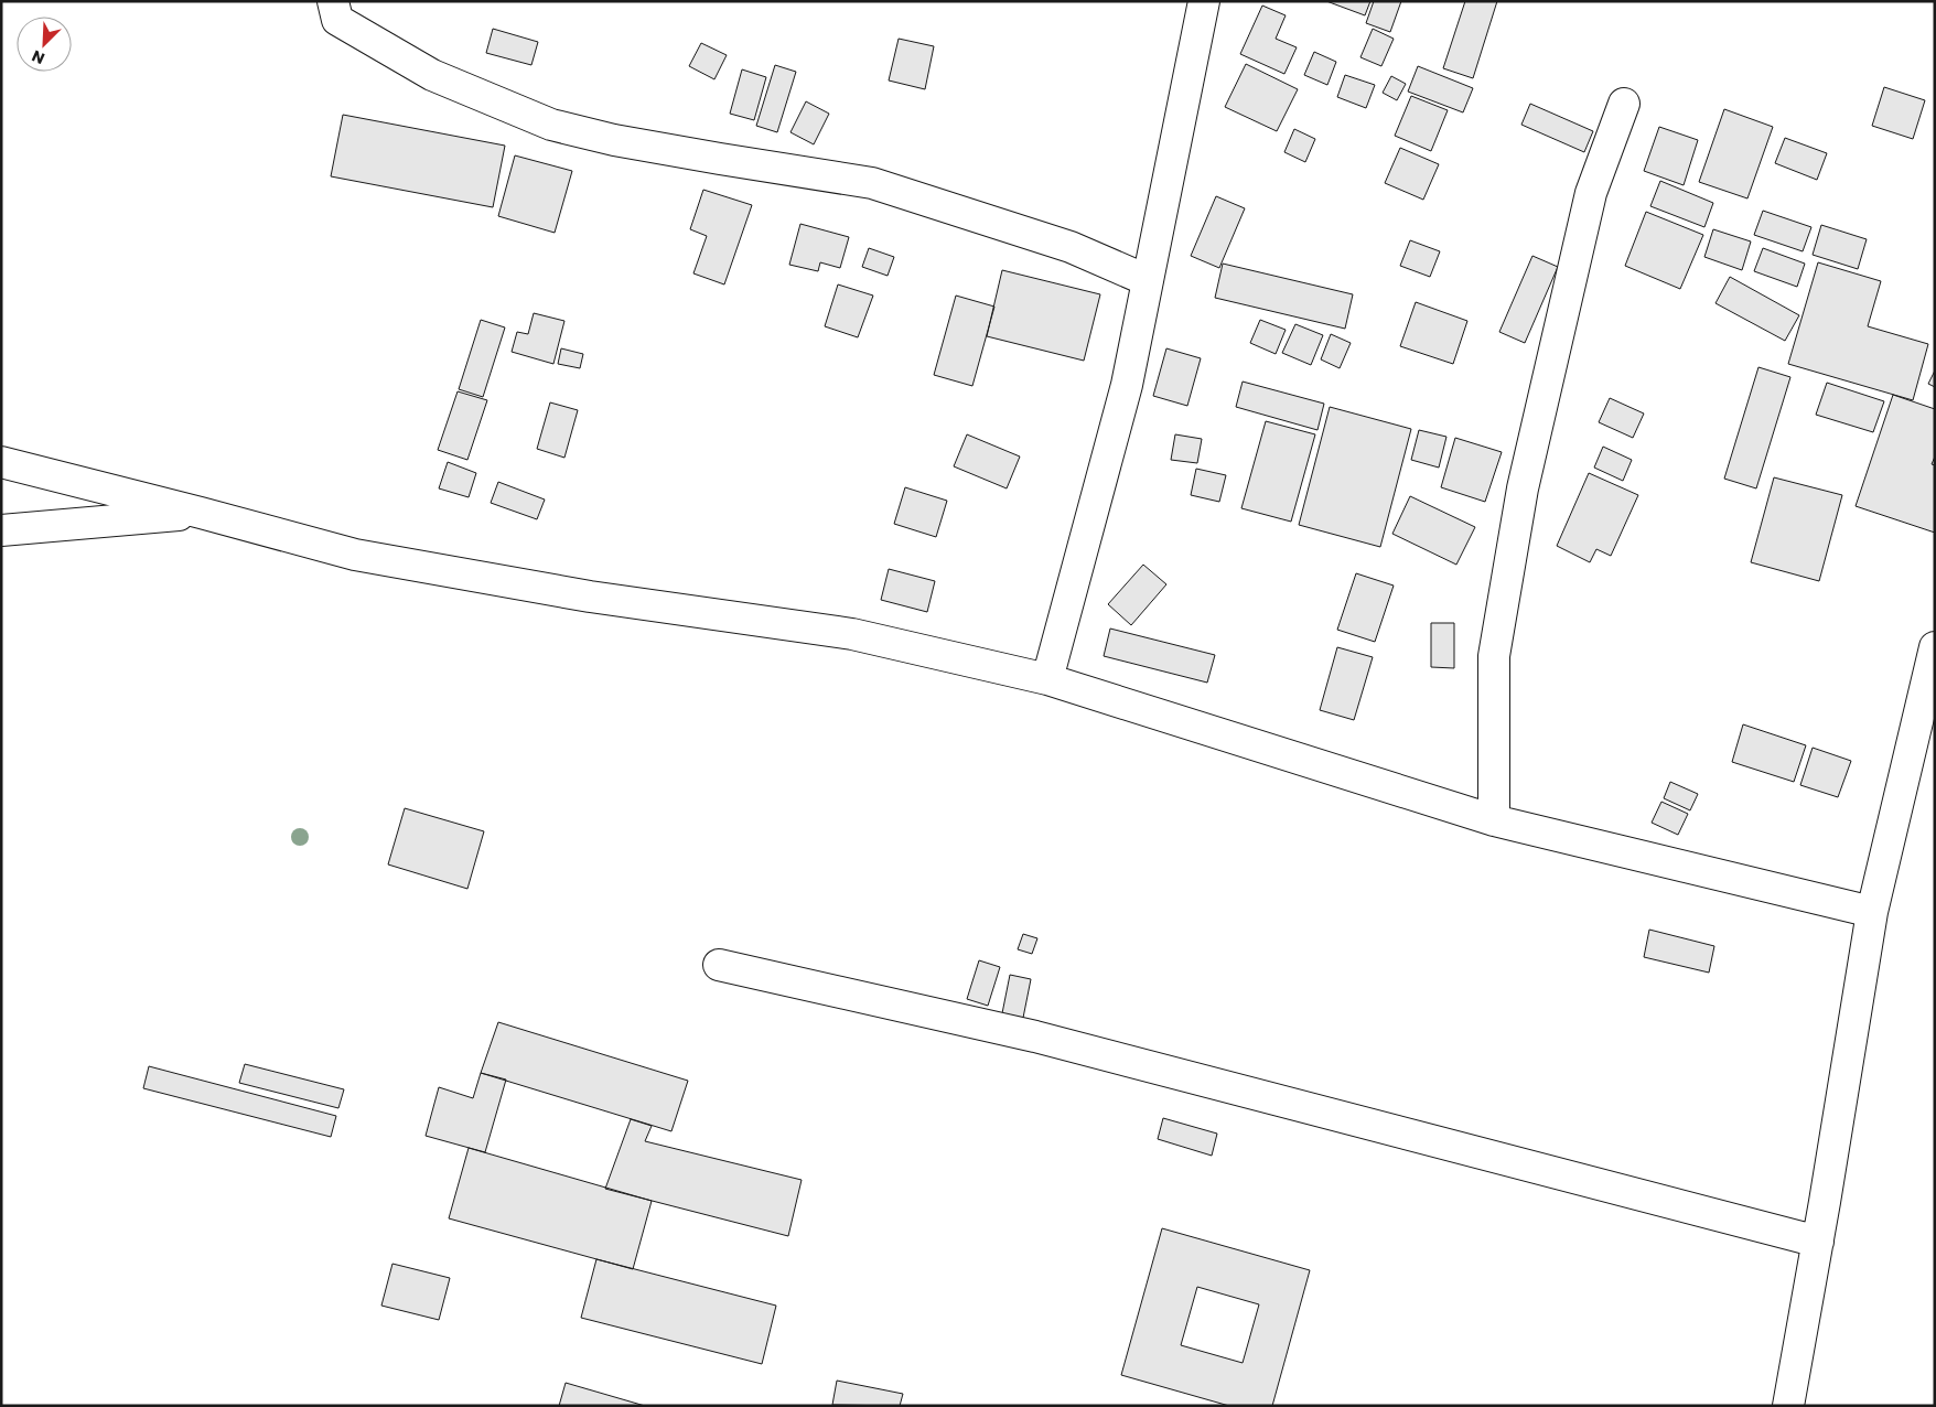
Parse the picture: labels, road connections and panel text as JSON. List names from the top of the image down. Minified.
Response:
{"north":"bottom left"}
